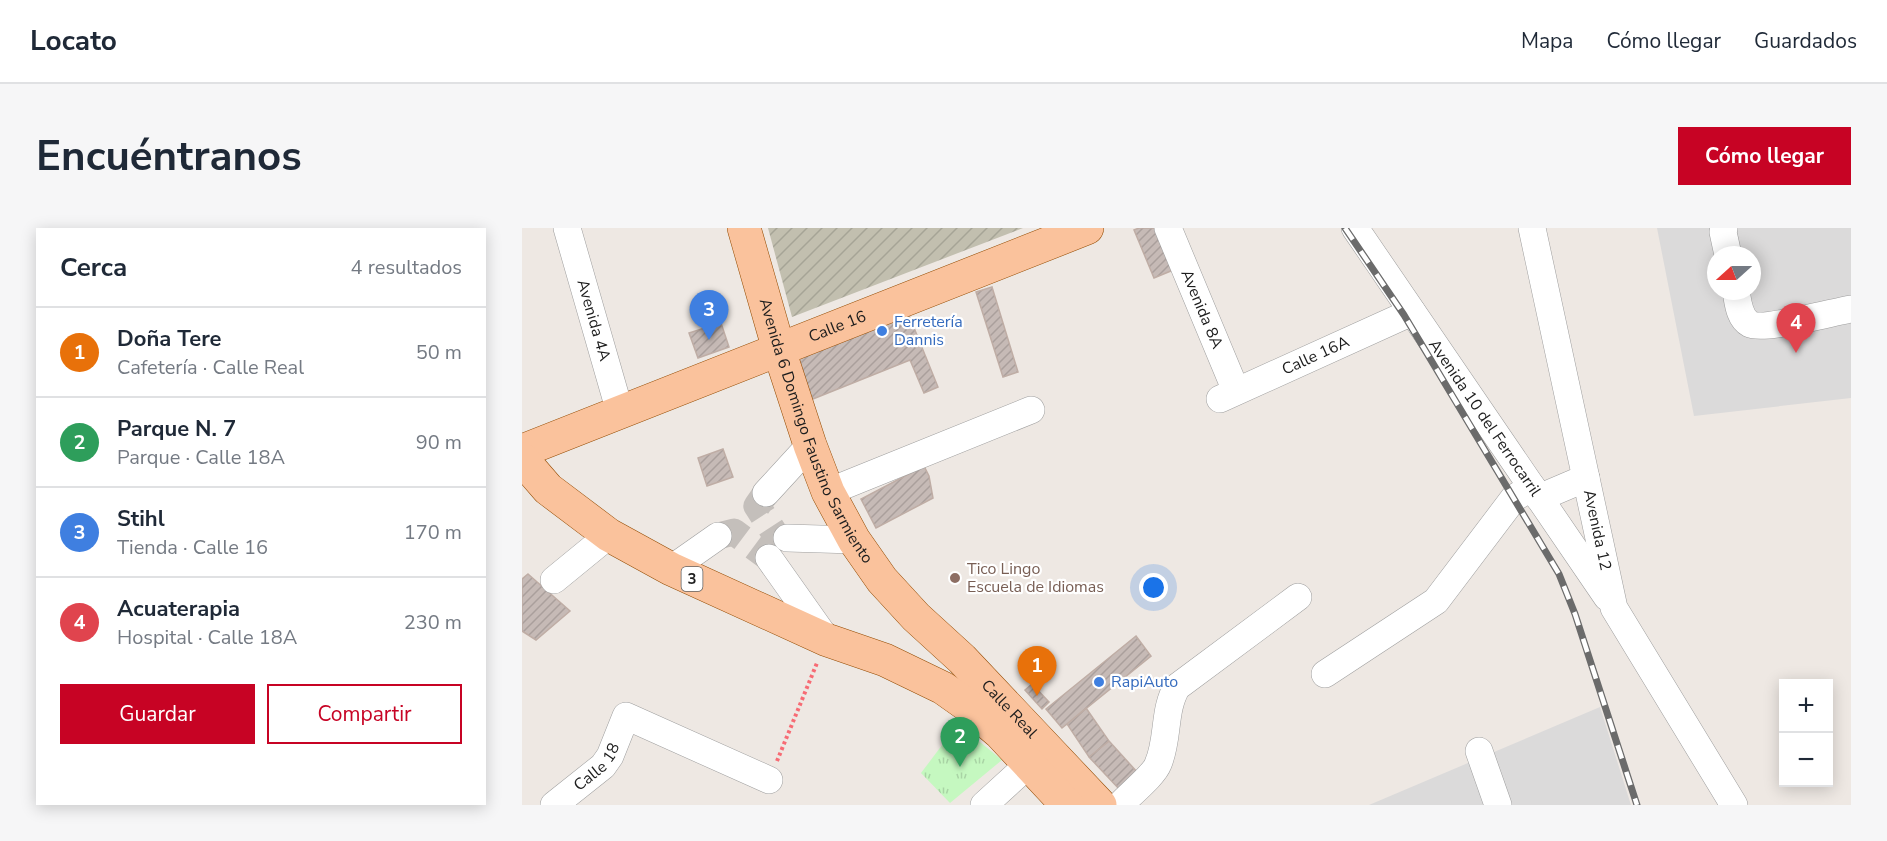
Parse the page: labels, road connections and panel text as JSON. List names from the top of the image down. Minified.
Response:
{"streets":{"main road":["Calle 16","Avenida 6 Domingo Faustino Sarmiento","3","Calle Real"],"street":["Avenida 8A","Avenida 4A","Calle 16A","Avenida 10 del Ferrocarril","Avenida 12","Calle 18"]},"crossings":[["Avenida 8A","Calle 16A"],["Avenida 4A","Calle 16"],["Calle 16","Avenida 6 Domingo Faustino Sarmiento"],["Calle 16A","Avenida 10 del Ferrocarril"],["Avenida 10 del Ferrocarril","Avenida 12"],["Avenida 6 Domingo Faustino Sarmiento","Calle Real"],["3","Calle Real"]],"places":["Ferretería Dannis","Tico Lingo Escuela de Idiomas","RapiAuto"],"north":"left","page":{"header":"Locato","nav":["Mapa","Cómo llegar","Guardados"],"buttons":["Cómo llegar",["Guardar","Compartir"]],"title":"Encuéntranos","heading":["Cerca","4 resultados"],"pins":["3","4","1","2"],"list":[{"mark":"1","name":"Doña Tere","note":"Cafetería · Calle Real","value":"50 m"},{"mark":"2","name":"Parque N. 7","note":"Parque · Calle 18A","value":"90 m"},{"mark":"3","name":"Stihl","note":"Tienda · Calle 16","value":"170 m"},{"mark":"4","name":"Acuaterapia","note":"Hospital · Calle 18A","value":"230 m"}],"map_buttons":["+","−"]}}
